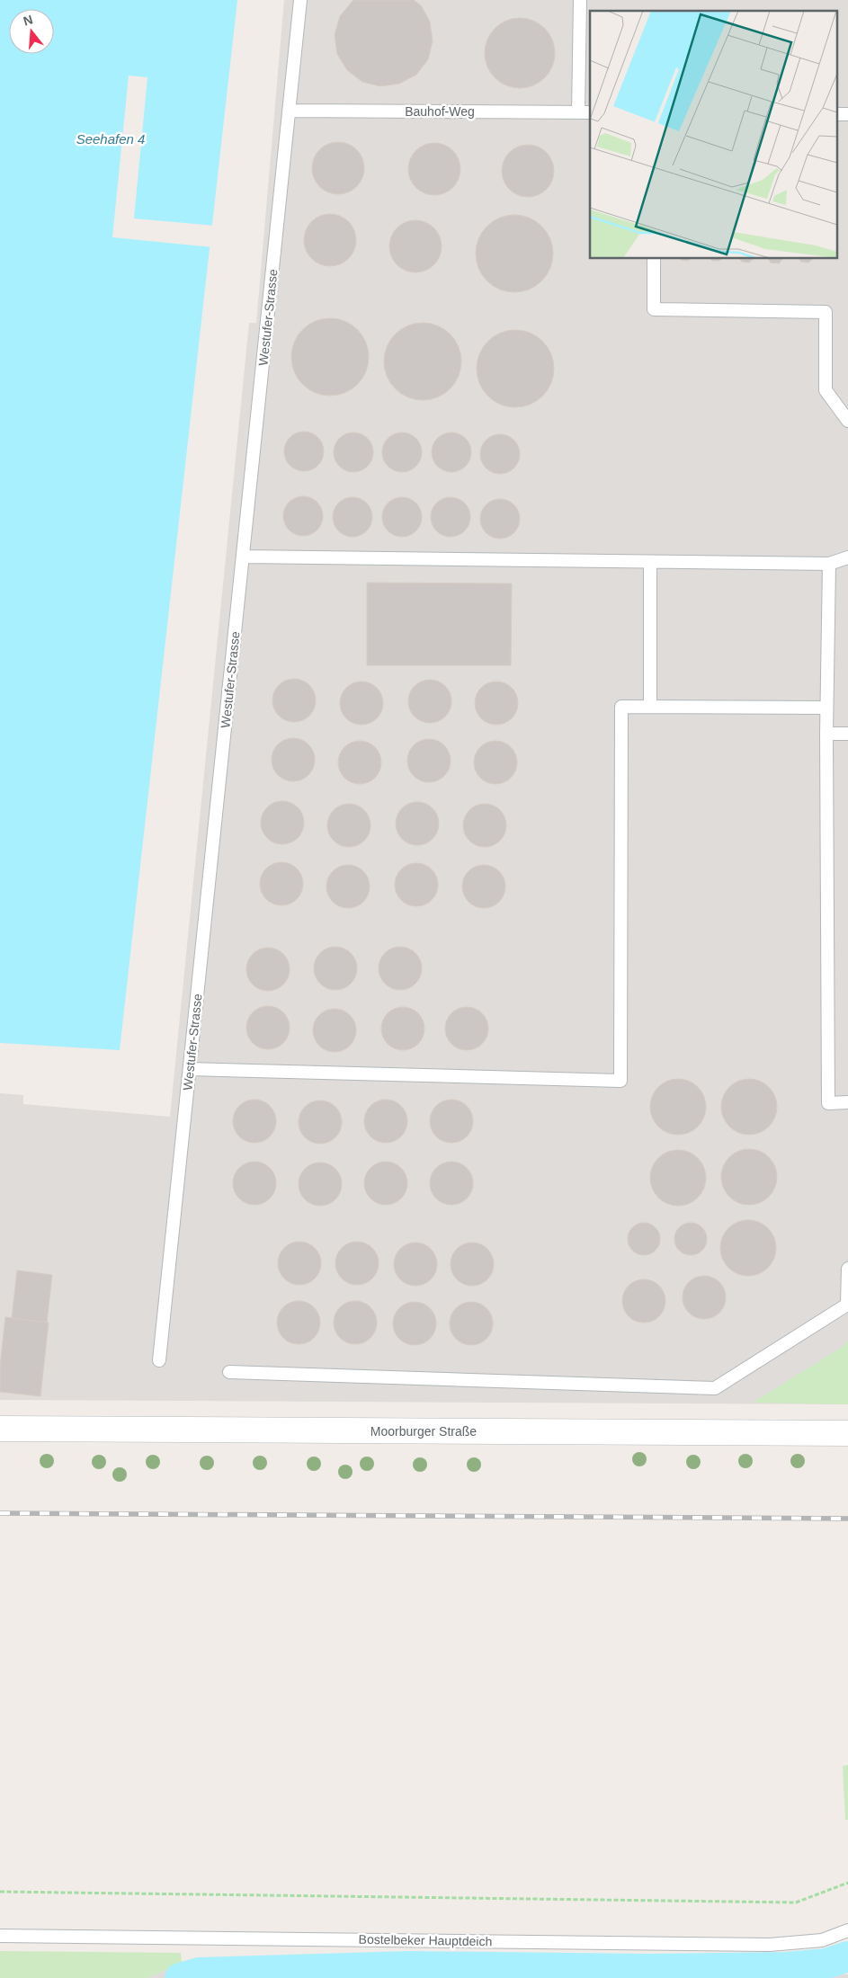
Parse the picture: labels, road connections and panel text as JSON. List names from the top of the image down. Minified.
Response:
{"streets":{"main road":["Moorburger Straße"],"lane":["Bauhof-Weg","Westufer-Strasse","Bostelbeker Hauptdeich"]},"crossings":[["Bauhof-Weg","Westufer-Strasse"]],"water":["Seehafen 4"],"north":"top"}
